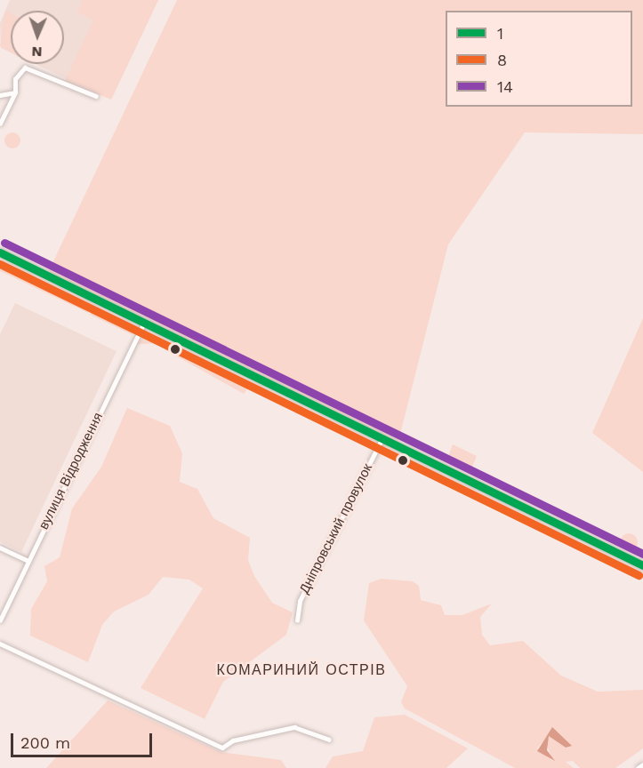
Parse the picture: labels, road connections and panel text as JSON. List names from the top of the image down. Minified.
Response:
{"streets":{"street":["вулиця Відродження","Дніпровський провулок"]},"districts":["КОМАРИНИЙ ОСТРІВ"],"lines":["transit line 14","transit line 1","transit line 8"],"legend":["1","8","14"],"scale_bar":"200 m","north":"bottom"}
